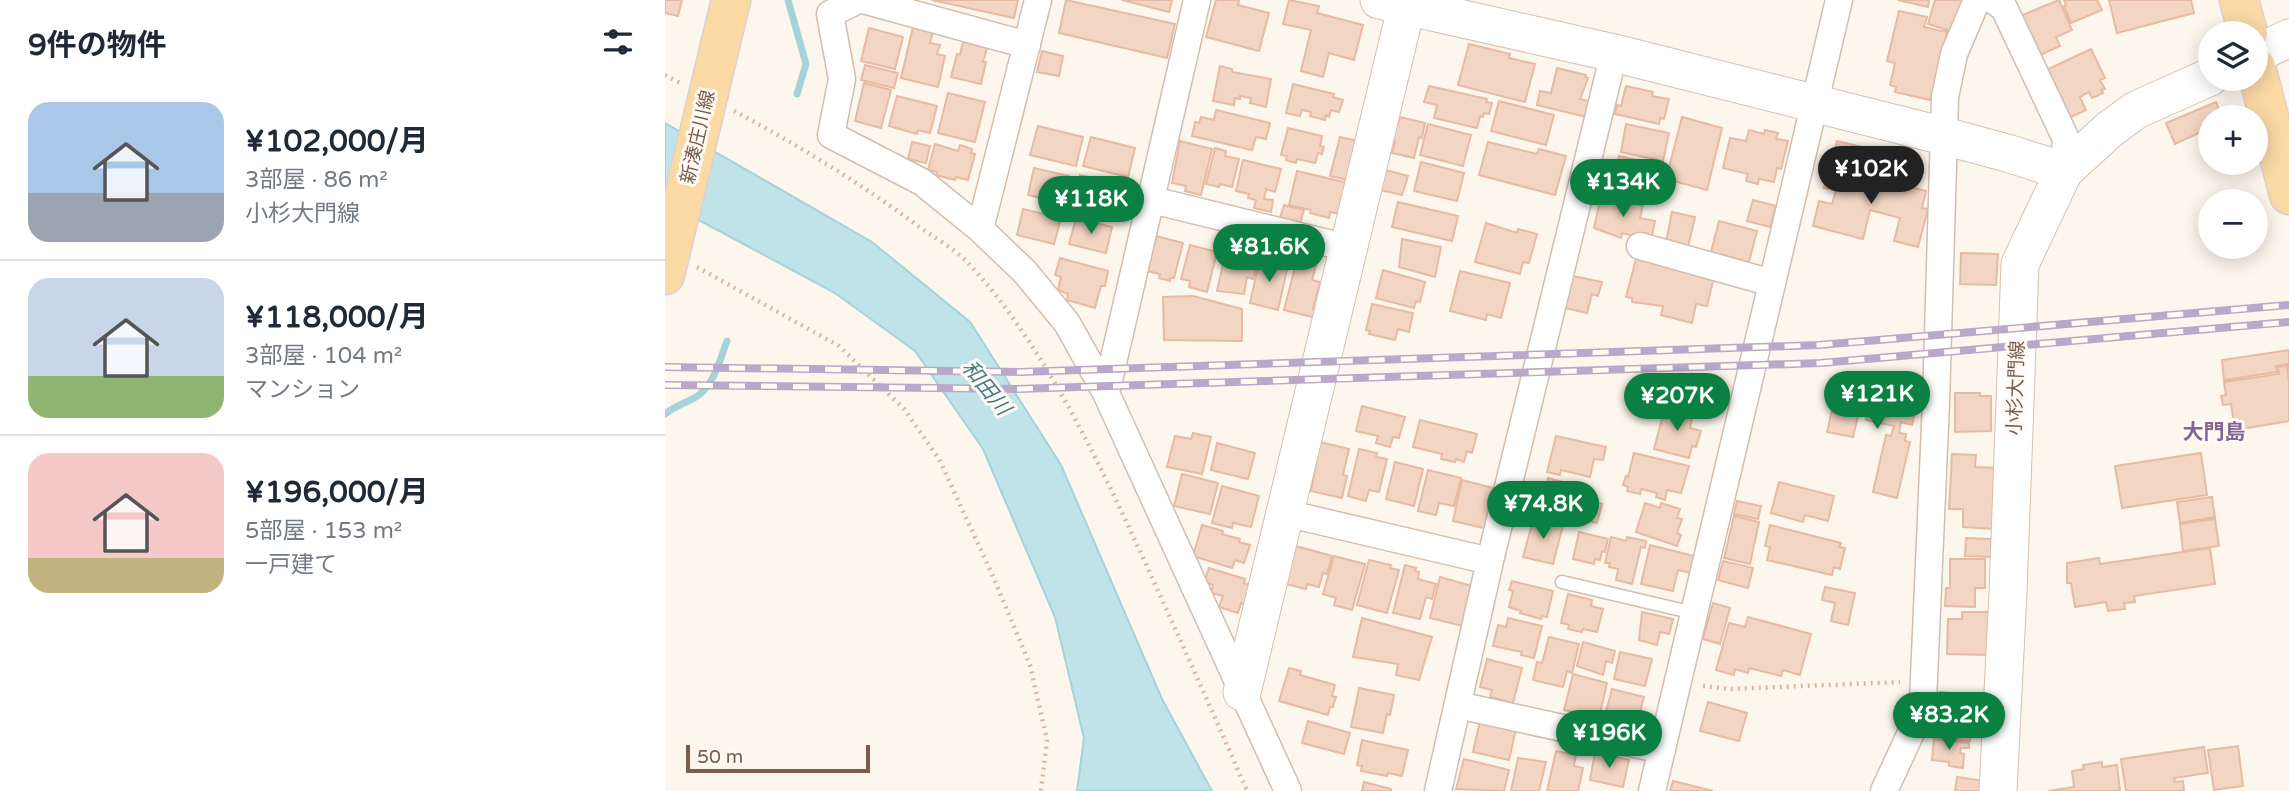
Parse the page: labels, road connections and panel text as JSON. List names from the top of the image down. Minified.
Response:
{"streets":{"main road":["新湊庄川線"],"street":["小杉大門線"]},"districts":["大門島"],"water":["和田川"],"scale_bar":"50 m","page":{"heading":"9件の物件","map_buttons":["+","−"],"list":[{"name":"¥102,000/月","note":"3部屋 · 86 m² · 小杉大門線"},{"name":"¥118,000/月","note":"3部屋 · 104 m² · マンション"},{"name":"¥196,000/月","note":"5部屋 · 153 m² · 一戸建て"}],"price":["¥102K","¥134K","¥118K","¥81.6K","¥121K","¥207K","¥74.8K","¥83.2K","¥196K"],"scale":"50 m"}}
